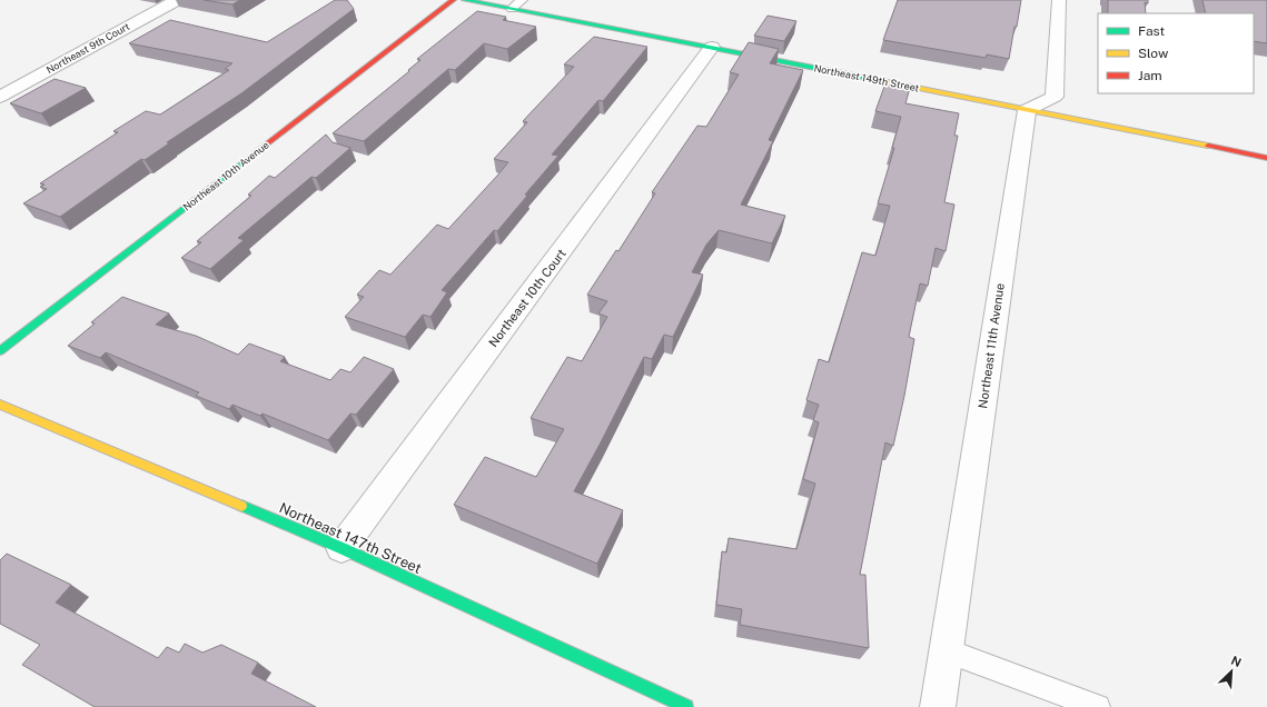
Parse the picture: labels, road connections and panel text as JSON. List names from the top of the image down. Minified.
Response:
{"streets":{"street":["Northeast 9th Court","Northeast 149th Street","Northeast 10th Avenue","Northeast 10th Court","Northeast 11th Avenue","Northeast 147th Street"]},"crossings":[["Northeast 149th Street","Northeast 10th Court"],["Northeast 149th Street","Northeast 11th Avenue"],["Northeast 10th Court","Northeast 147th Street"]],"legend":["Fast","Slow","Jam"],"north":"top right"}
